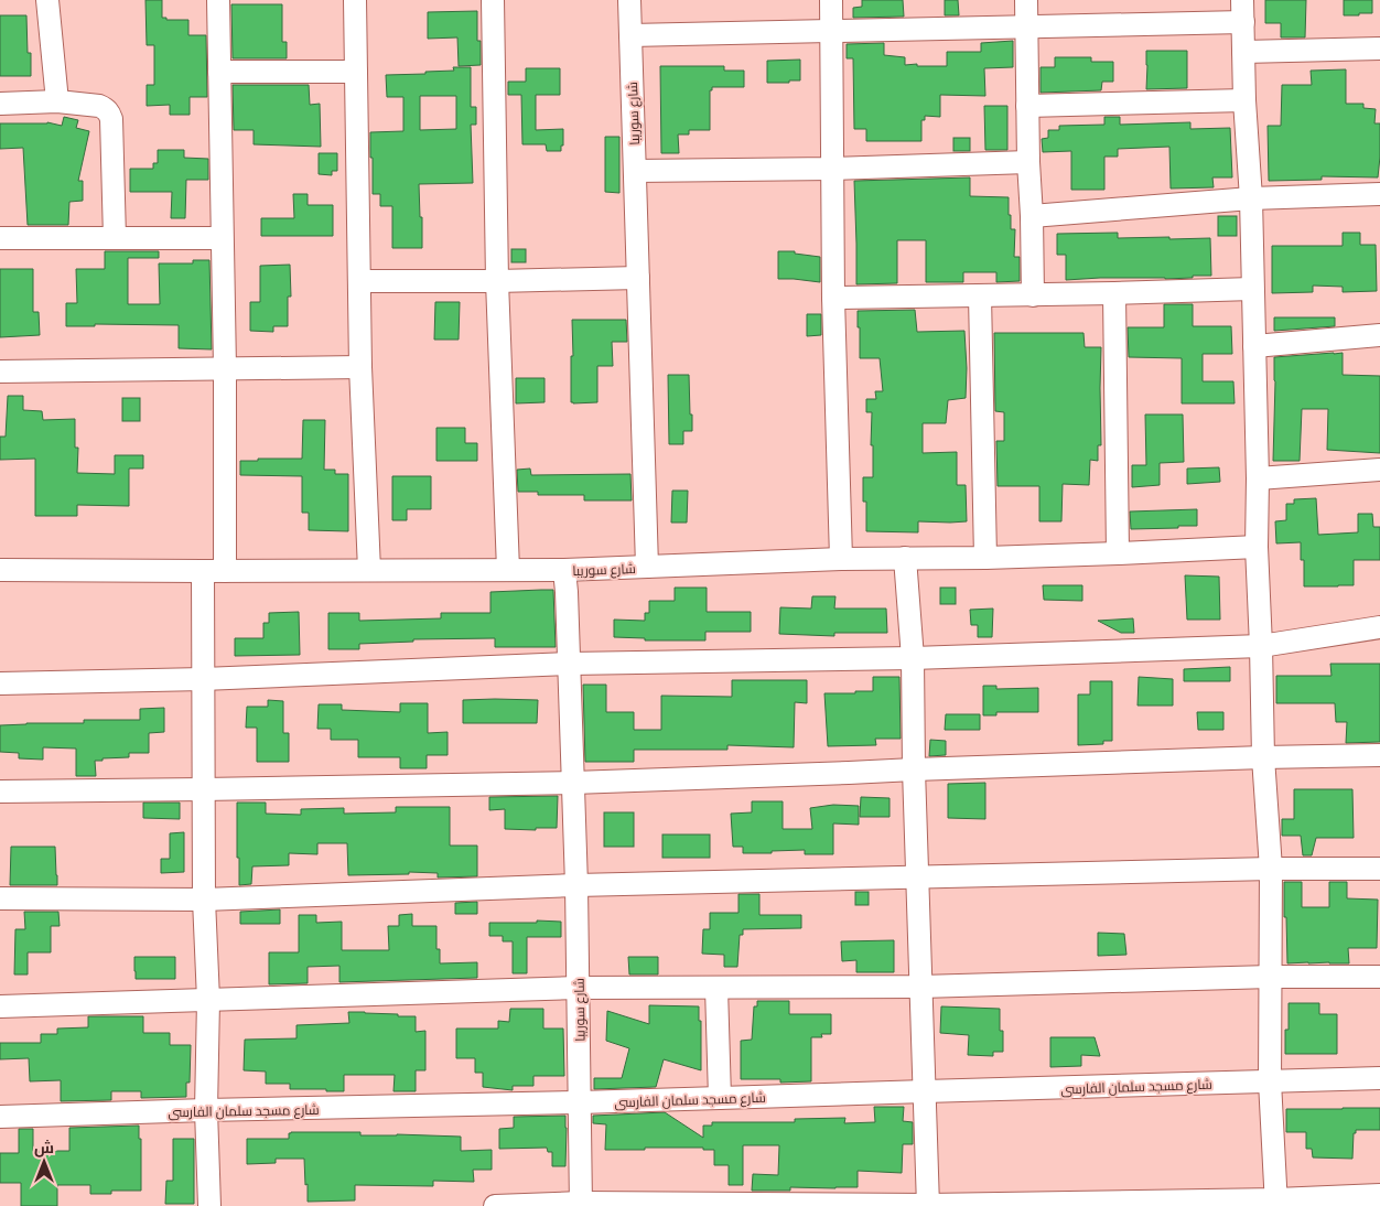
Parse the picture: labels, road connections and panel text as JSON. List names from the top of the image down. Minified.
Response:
{"streets":{"street":["شارع سوريبا","شارع مسجد سلمان الفارسى"]},"crossings":[["شارع سوريبا","شارع مسجد سلمان الفارسى"]],"north":"top"}
